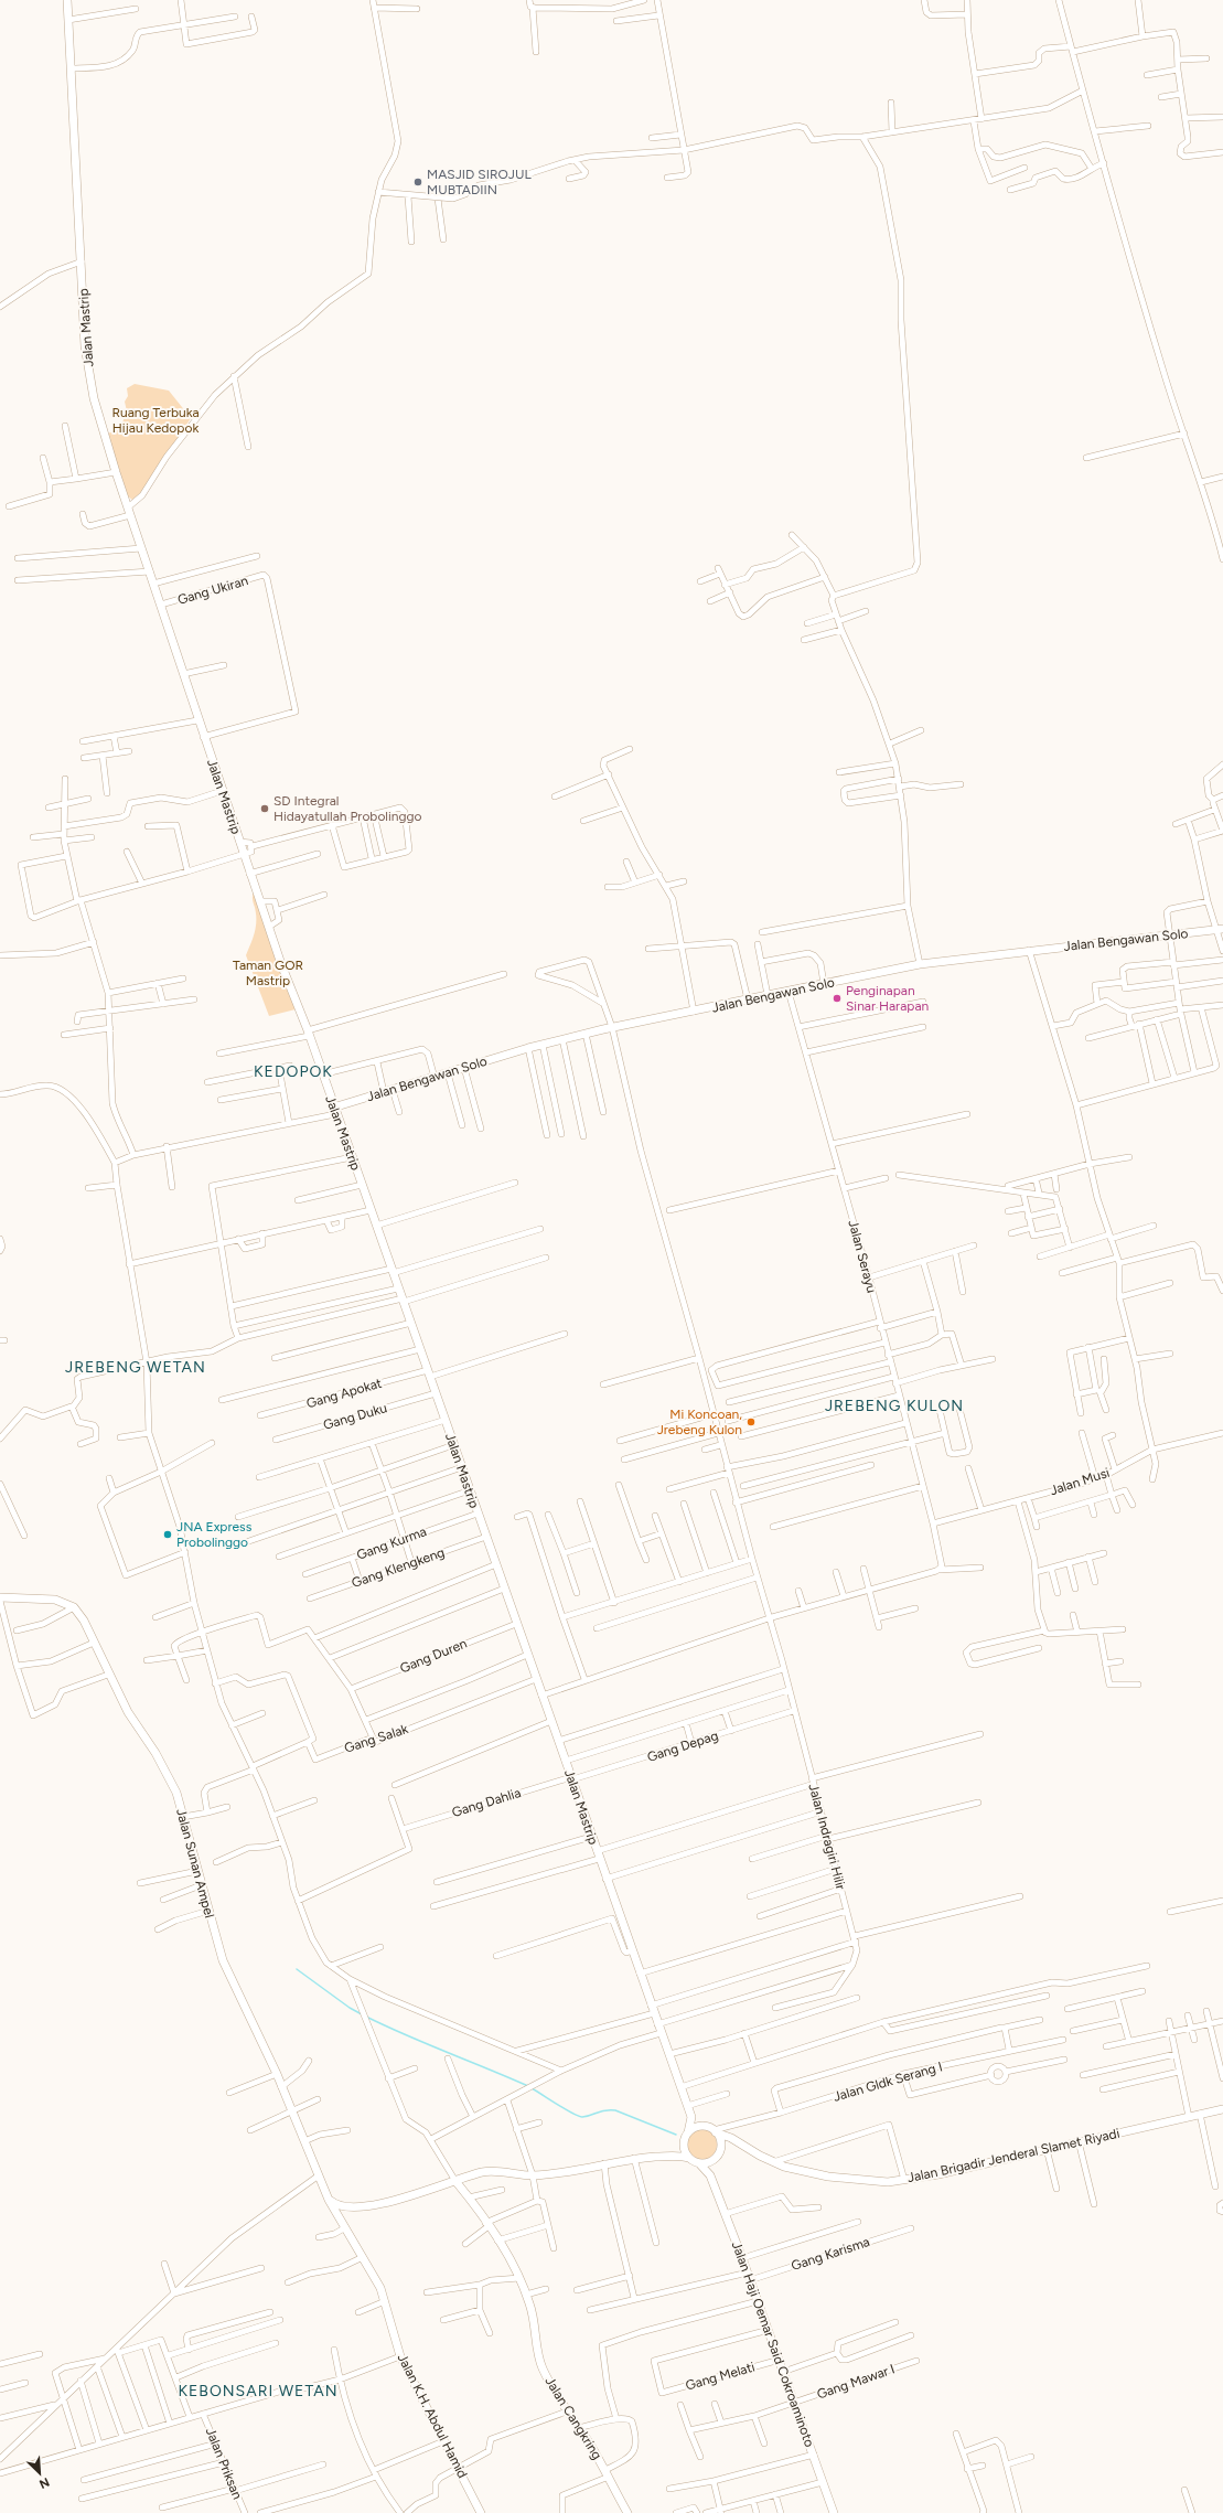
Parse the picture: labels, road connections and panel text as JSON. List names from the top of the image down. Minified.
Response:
{"streets":{"main road":["Jalan Mastrip","Jalan Bengawan Solo","Jalan Sunan Ampel","Jalan Brigadir Jenderal Slamet Riyadi","Jalan Haji Oemar Said Cokroaminoto","Jalan K.H. Abdul Hamid","Jalan Cangkring"],"street":["Gang Ukiran","Jalan Serayu","Gang Apokat","Gang Duku","Jalan Musi","Gang Kurma","Gang Klengkeng","Gang Duren","Gang Salak","Gang Depag","Gang Dahlia","Jalan Indragiri Hilir","Jalan Gldk Serang I","Gang Karisma","Gang Melati","Gang Mawar I","Jalan Priksan"]},"crossings":[["Jalan Mastrip","Gang Ukiran"],["Jalan Mastrip","Jalan Bengawan Solo"],["Jalan Mastrip","Gang Apokat"],["Jalan Mastrip","Gang Duku"],["Jalan Mastrip","Gang Kurma"],["Jalan Mastrip","Gang Klengkeng"],["Jalan Mastrip","Gang Duren"],["Jalan Mastrip","Gang Salak"],["Jalan Mastrip","Gang Depag"],["Jalan Mastrip","Gang Dahlia"],["Jalan Mastrip","Jalan Gldk Serang I"],["Jalan Mastrip","Jalan Brigadir Jenderal Slamet Riyadi"],["Jalan Bengawan Solo","Jalan Serayu"],["Jalan Bengawan Solo","Jalan Indragiri Hilir"],["Jalan Serayu","Jalan Musi"],["Gang Depag","Gang Dahlia"],["Gang Depag","Jalan Indragiri Hilir"],["Jalan Sunan Ampel","Jalan K.H. Abdul Hamid"],["Jalan Gldk Serang I","Jalan Brigadir Jenderal Slamet Riyadi"],["Gang Karisma","Jalan Haji Oemar Said Cokroaminoto"],["Jalan Haji Oemar Said Cokroaminoto","Gang Melati"],["Jalan Haji Oemar Said Cokroaminoto","Gang Mawar I"]],"districts":["KEDOPOK","JREBENG WETAN","JREBENG KULON","KEBONSARI WETAN"],"parks":["Ruang Terbuka Hijau Kedopok","Taman GOR Mastrip"],"places":["MASJID SIROJUL MUBTADIIN","SD Integral Hidayatullah Probolinggo","Penginapan Sinar Harapan","Mi Koncoan, Jrebeng Kulon","JNA Express Probolinggo"],"north":"bottom right"}
